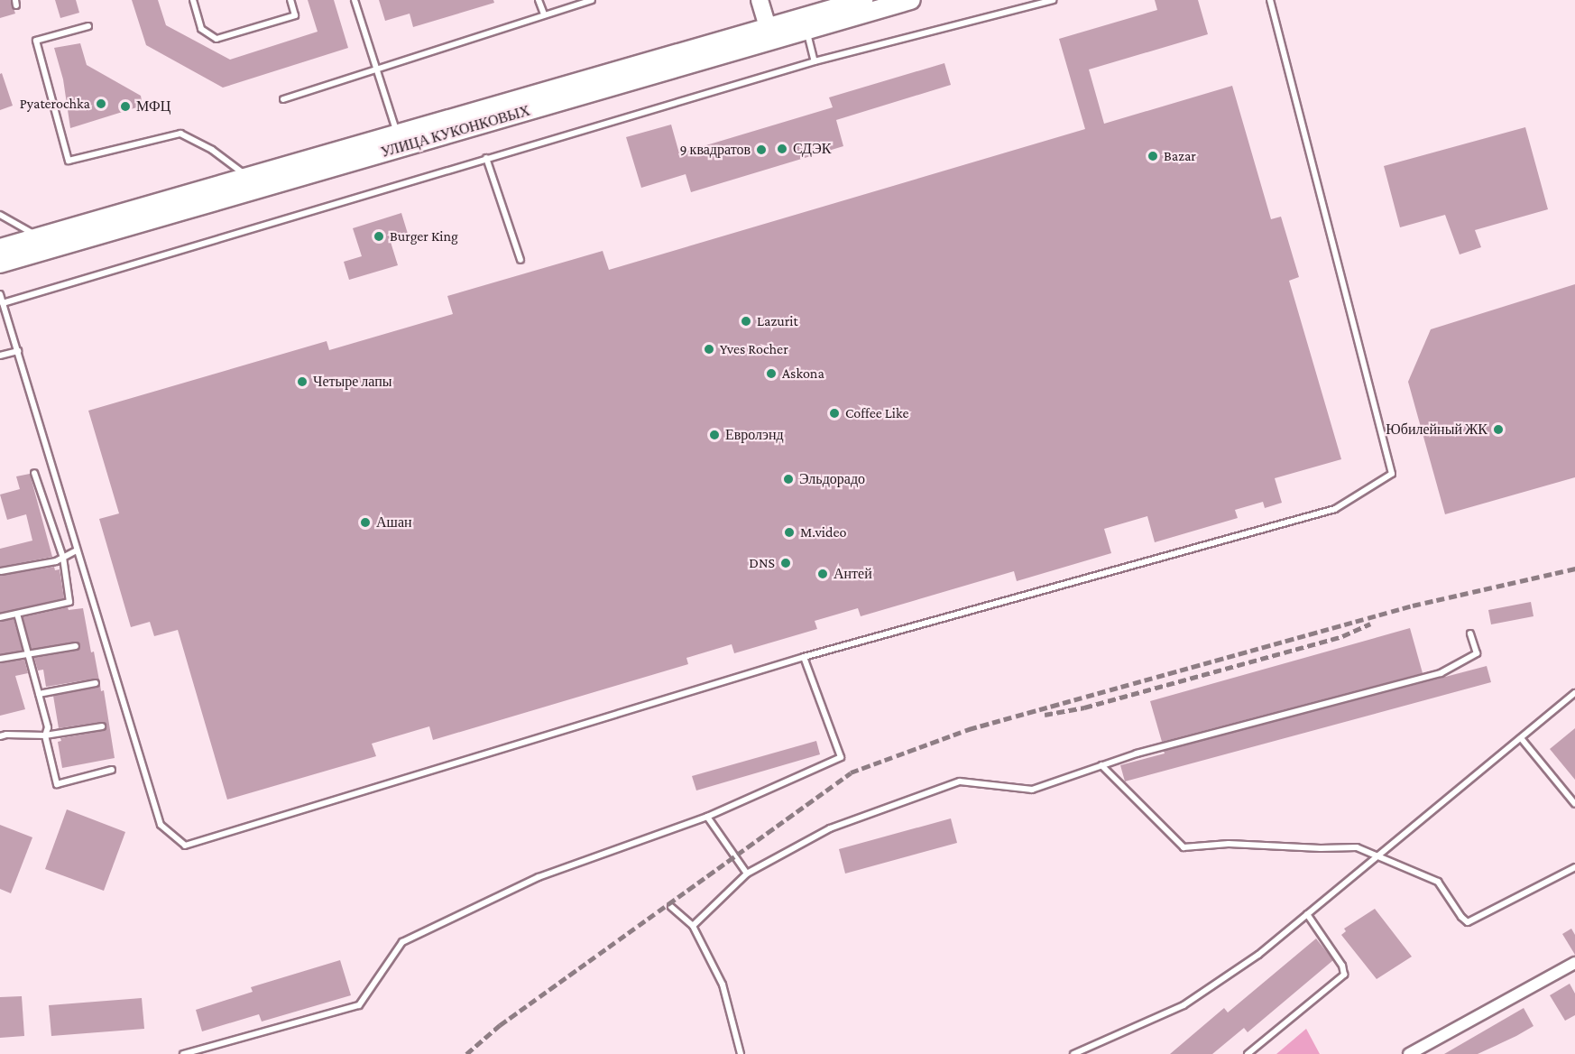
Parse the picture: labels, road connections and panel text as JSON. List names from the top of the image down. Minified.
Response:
{"streets":{"main road":["УЛИЦА КУКОНКОВЫХ"]},"places":["Pyaterochka","МФЦ","СДЭК","9 квадратов","Bazar","Burger King","Lazurit","Yves Rocher","Askona","Четыре лапы","Coffee Like","Юбилейный ЖК","Евролэнд","Эльдорадо","Ашан","M.video","DNS","Антей"]}
